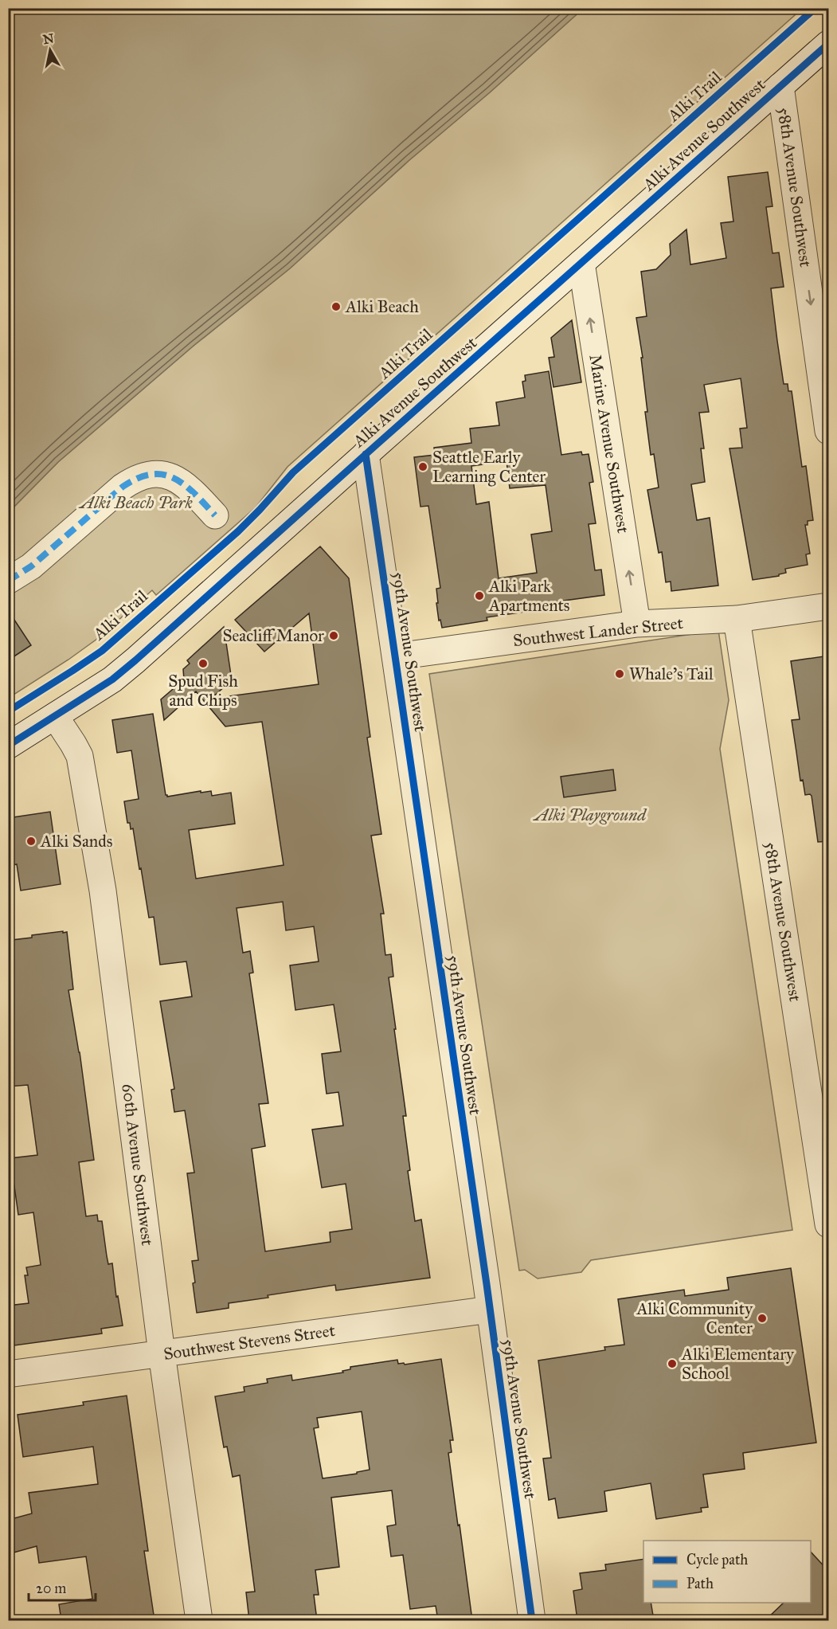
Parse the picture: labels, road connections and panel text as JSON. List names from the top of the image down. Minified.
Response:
{"streets":{"street":["Alki Avenue Southwest","58th Avenue Southwest","Marine Avenue Southwest","Southwest Lander Street","59th Avenue Southwest","60th Avenue Southwest","Southwest Stevens Street"],"cycle path":["Alki Trail"]},"crossings":[["Alki Avenue Southwest","58th Avenue Southwest"],["Alki Avenue Southwest","Marine Avenue Southwest"],["Alki Avenue Southwest","59th Avenue Southwest"],["Alki Avenue Southwest","60th Avenue Southwest"],["58th Avenue Southwest","Southwest Lander Street"],["Marine Avenue Southwest","Southwest Lander Street"],["Southwest Lander Street","59th Avenue Southwest"],["59th Avenue Southwest","Southwest Stevens Street"],["60th Avenue Southwest","Southwest Stevens Street"]],"one_way":["58th Avenue Southwest","Marine Avenue Southwest"],"parks":["Alki Beach Park","Alki Playground"],"places":["Alki Beach","Seattle Early Learning Center","Alki Park Apartments","Seacliff Manor","Spud Fish and Chips","Whale's Tail","Alki Sands","Alki Community Center","Alki Elementary School"],"legend":["Cycle path","Path"],"scale_bar":"20 m","north":"top"}
